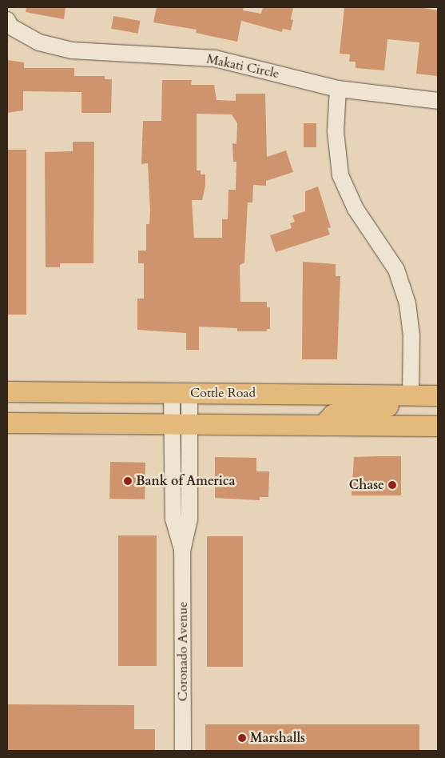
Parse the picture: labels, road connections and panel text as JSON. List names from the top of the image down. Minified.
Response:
{"streets":{"main road":["Cottle Road"],"street":["Makati Circle","Coronado Avenue"]},"crossings":[["Cottle Road","Coronado Avenue"]],"places":["Bank of America","Chase","Marshalls"]}
